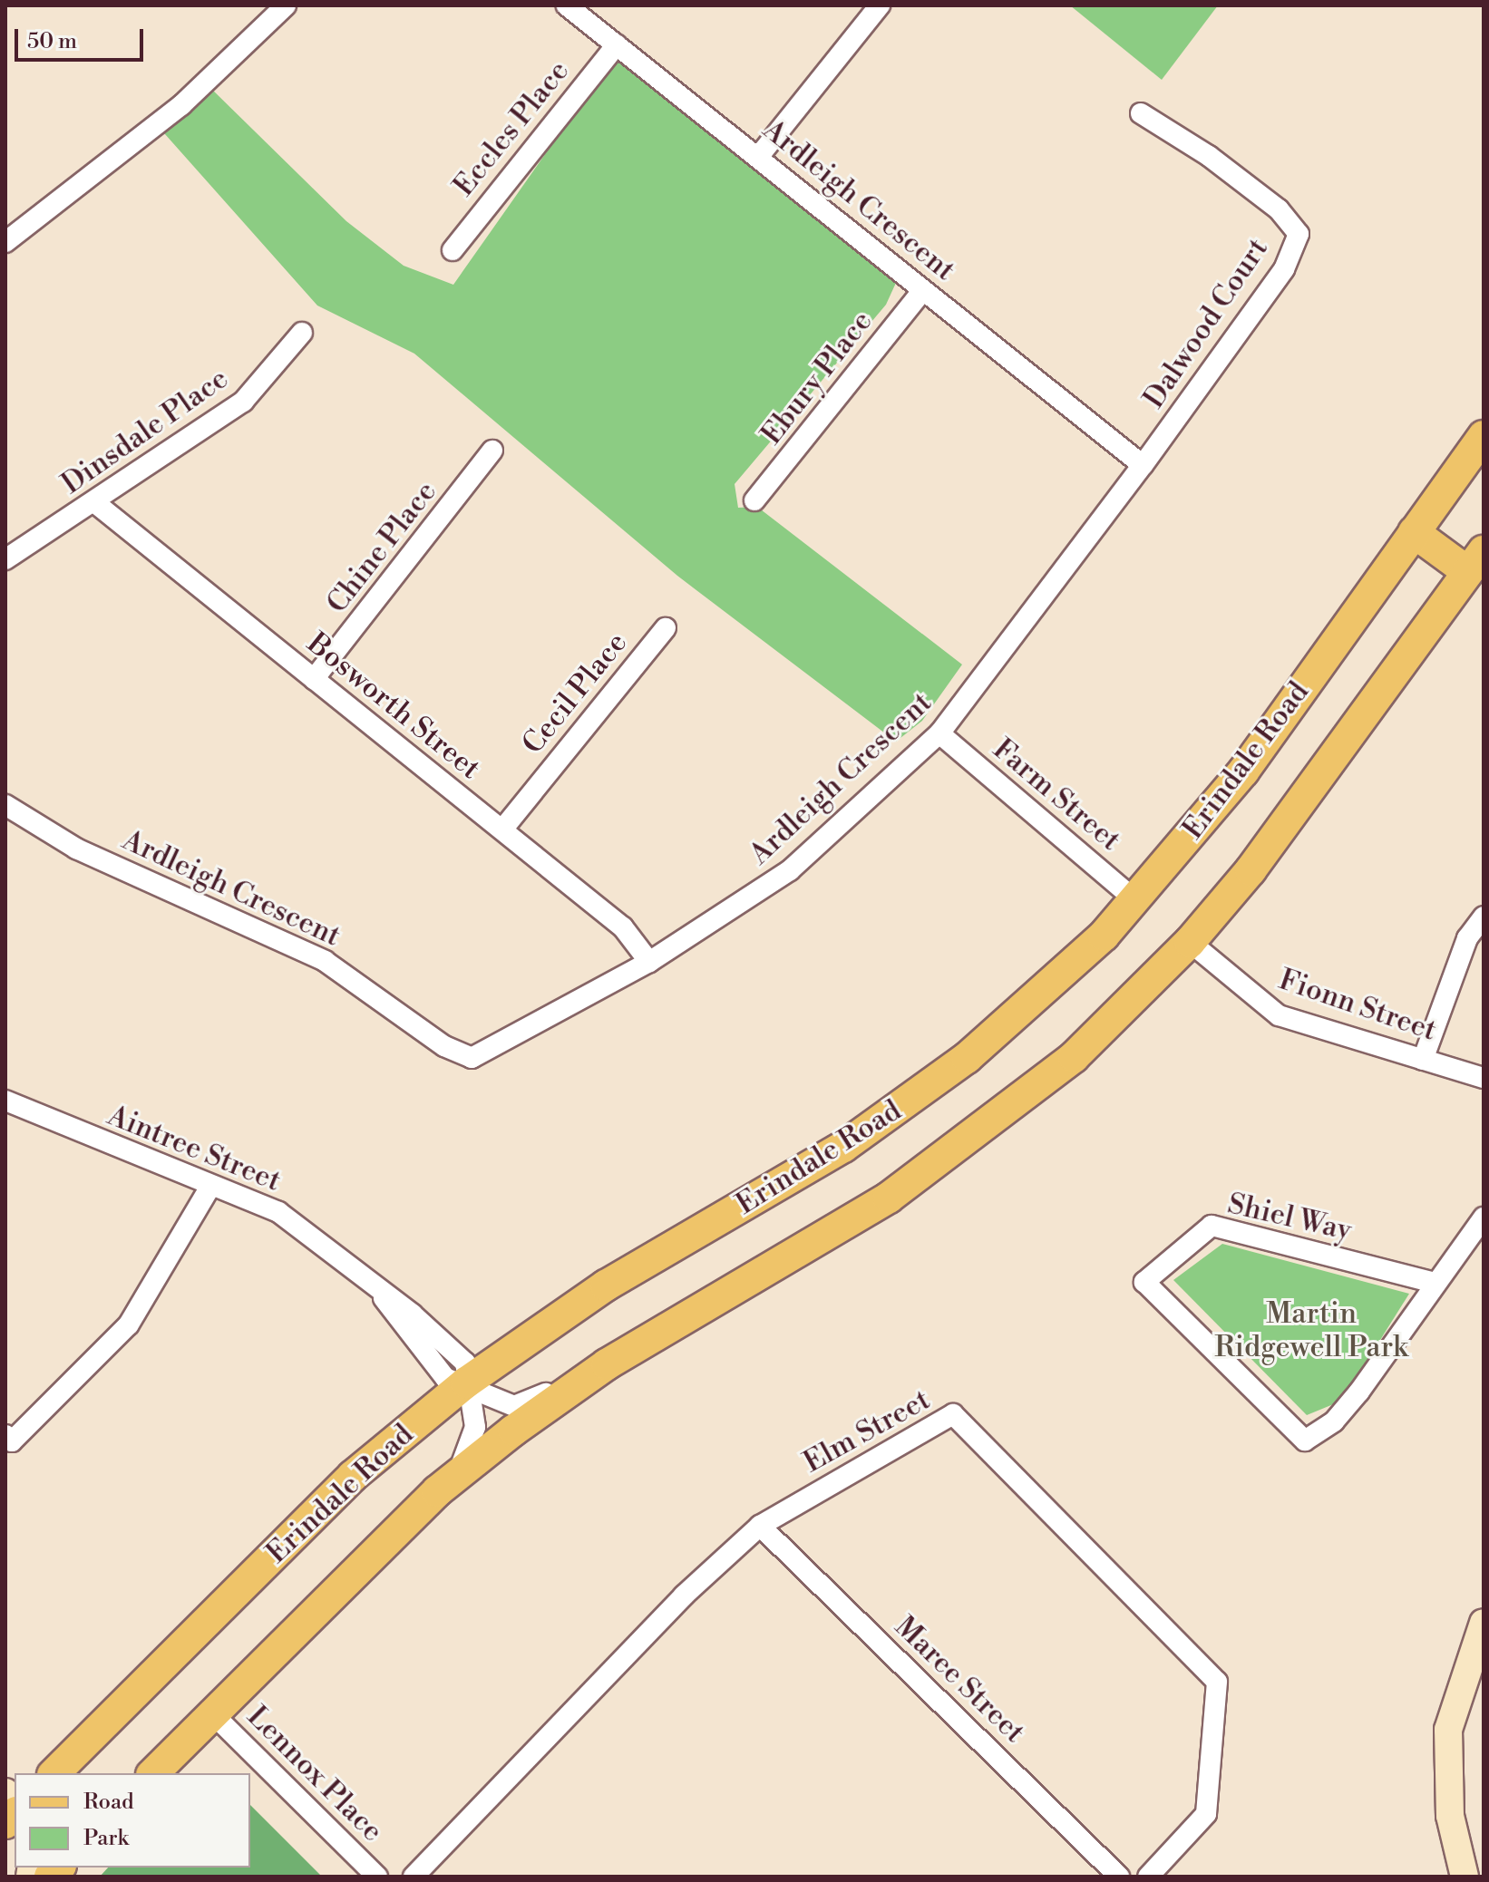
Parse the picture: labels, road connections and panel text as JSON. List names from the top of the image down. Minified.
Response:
{"streets":{"main road":["Erindale Road"],"street":["Eccles Place","Ardleigh Crescent","Dalwood Court","Ebury Place","Dinsdale Place","Chine Place","Cecil Place","Bosworth Street","Farm Street","Fionn Street","Aintree Street","Shiel Way","Elm Street","Maree Street","Lennox Place"]},"crossings":[["Eccles Place","Ardleigh Crescent"],["Ardleigh Crescent","Dalwood Court"],["Ardleigh Crescent","Ebury Place"],["Ardleigh Crescent","Bosworth Street"],["Ardleigh Crescent","Farm Street"],["Dinsdale Place","Bosworth Street"],["Chine Place","Bosworth Street"],["Cecil Place","Bosworth Street"],["Erindale Road","Farm Street"],["Erindale Road","Aintree Street"],["Elm Street","Maree Street"]],"parks":["Martin Ridgewell Park"],"legend":["Road","Park"],"scale_bar":"50 m"}
